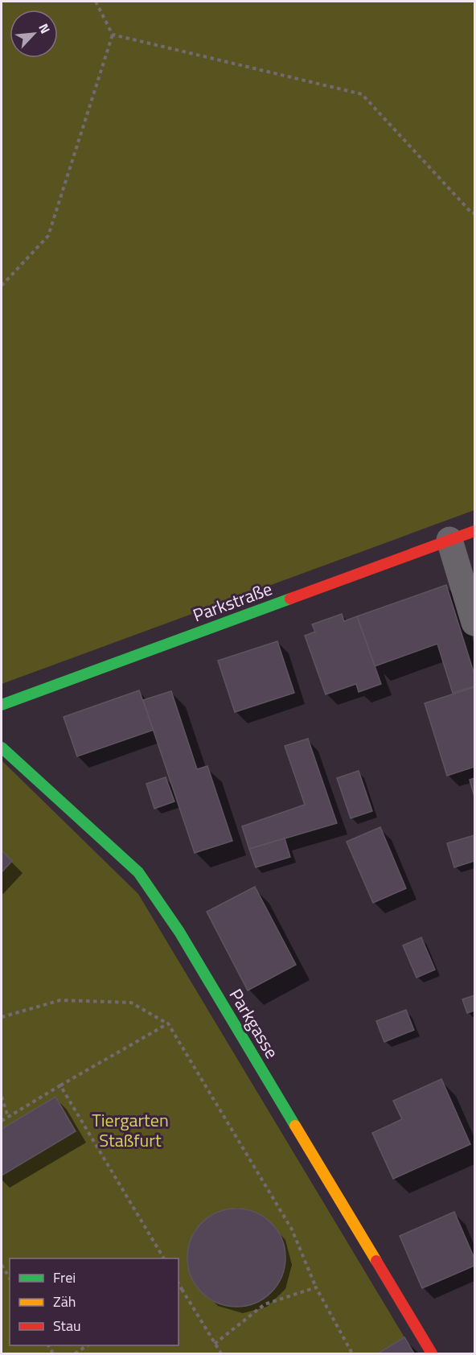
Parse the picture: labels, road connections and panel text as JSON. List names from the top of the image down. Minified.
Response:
{"streets":{"street":["Parkstraße","Parkgasse"]},"parks":["Tiergarten Staßfurt"],"legend":["Frei","Zäh","Stau"],"north":"top right"}
